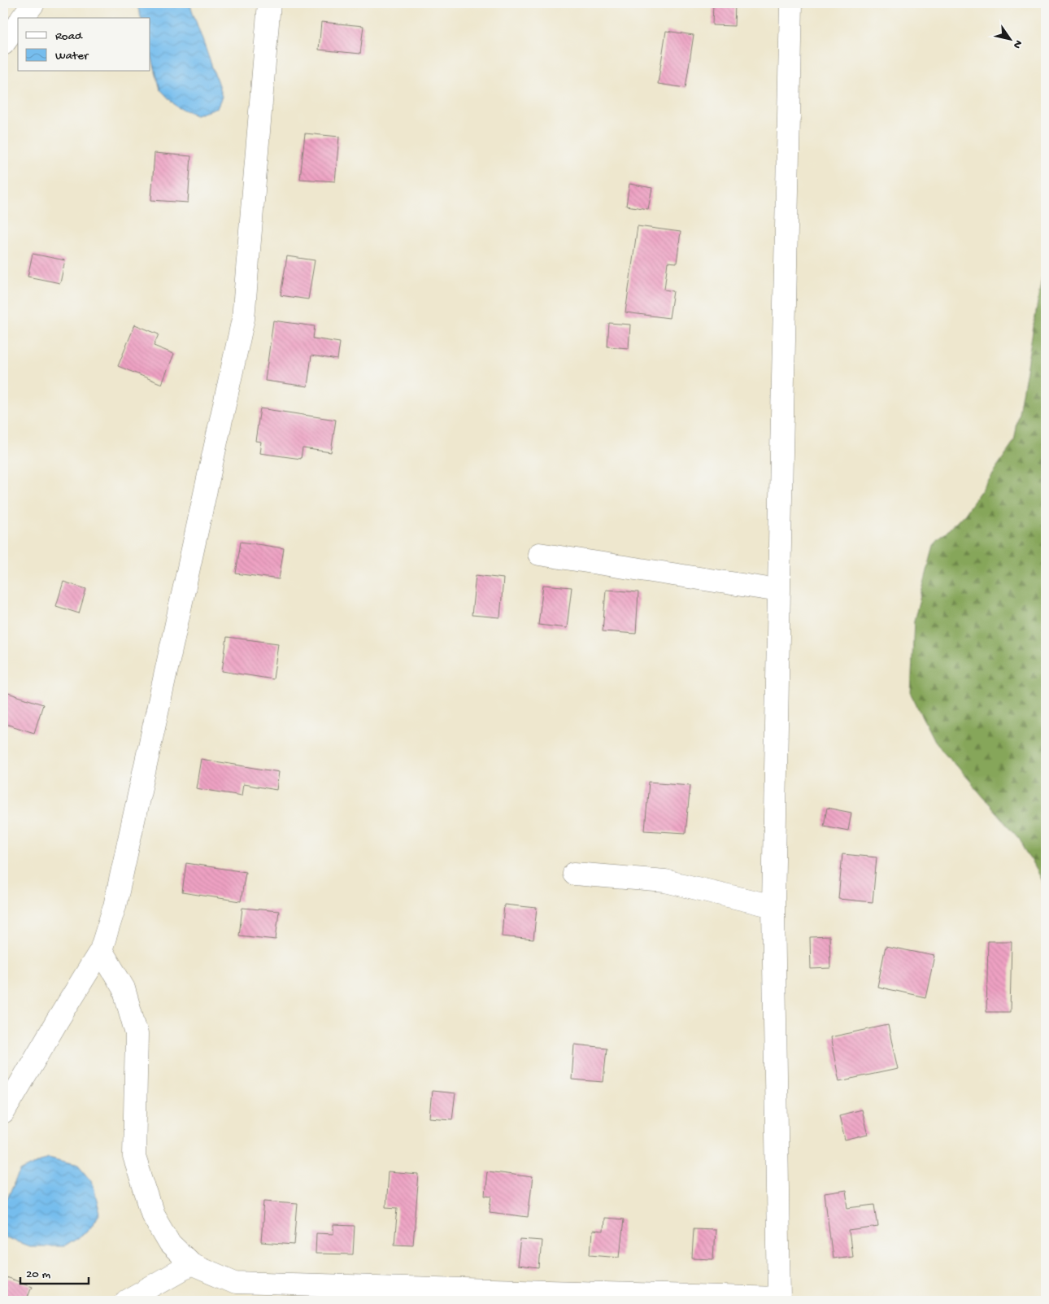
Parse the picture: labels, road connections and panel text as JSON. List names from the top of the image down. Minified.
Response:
{"legend":["Road","Water"],"scale_bar":"20 m","north":"bottom right"}
